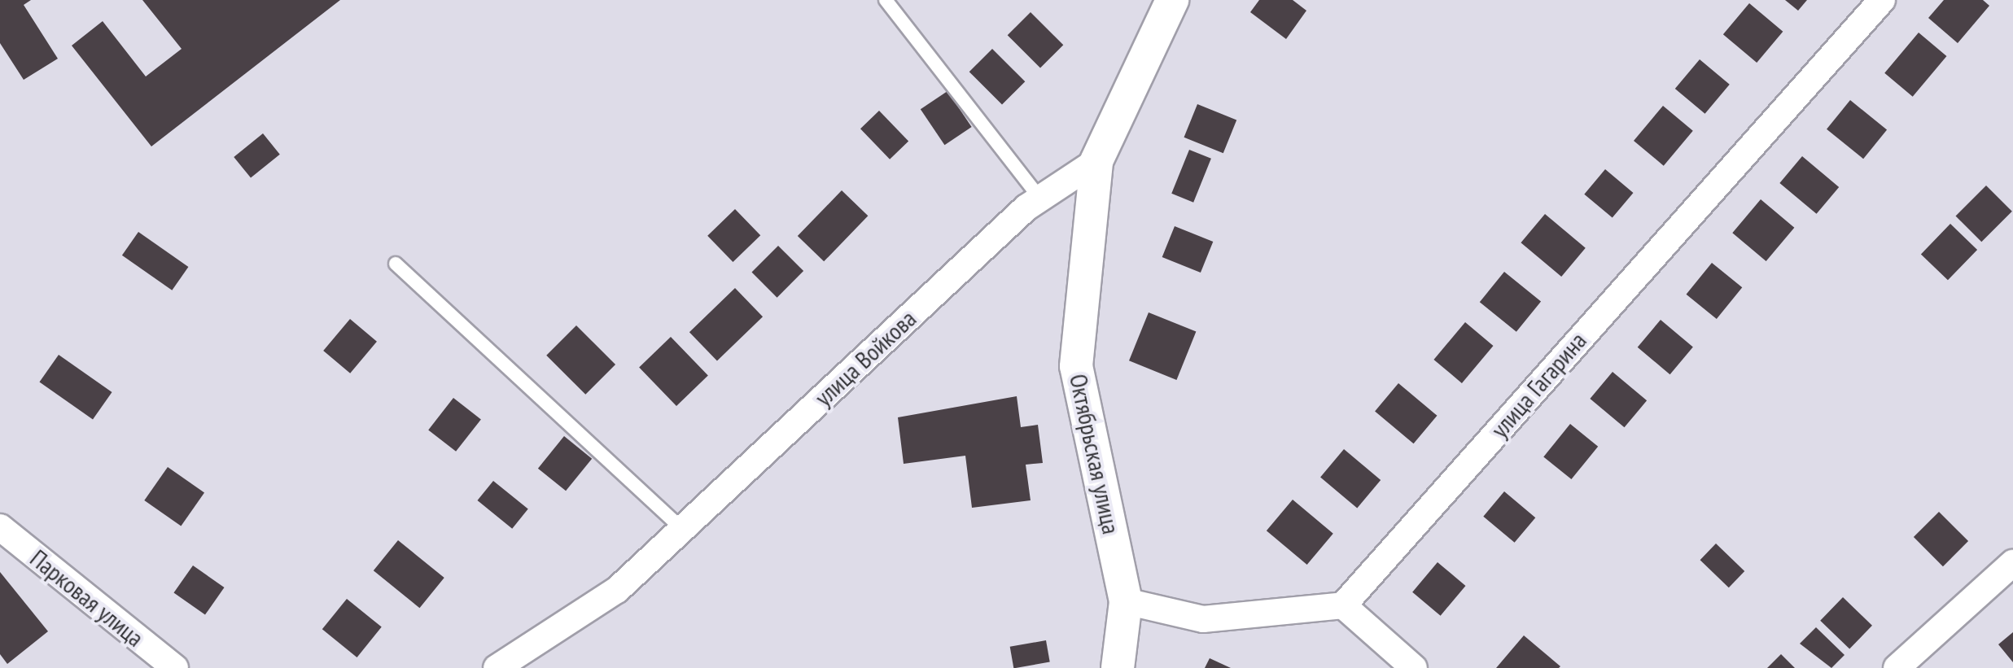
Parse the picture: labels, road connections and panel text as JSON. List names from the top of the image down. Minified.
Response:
{"streets":{"street":["улица Войкова","улица Гагарина","Октябрьская улица","Парковая улица"]},"crossings":[["улица Войкова","Октябрьская улица"]]}
